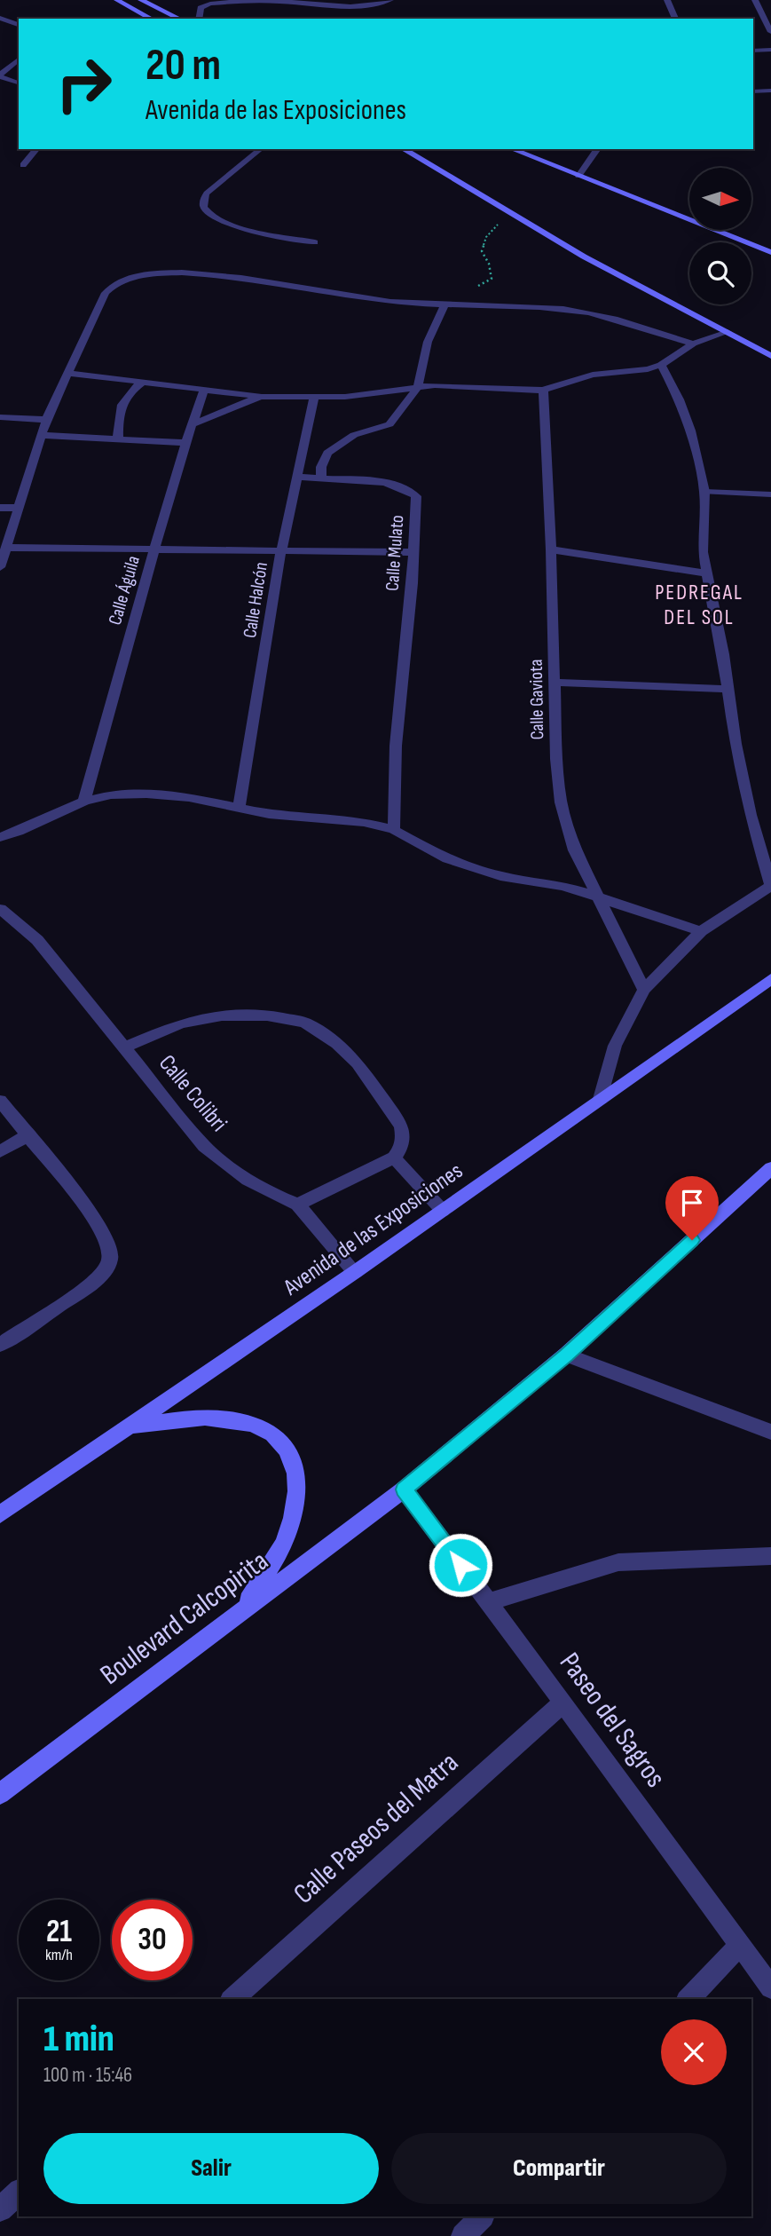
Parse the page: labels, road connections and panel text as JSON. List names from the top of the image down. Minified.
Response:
{"streets":{"street":["Calle Mulato","Calle Águila","Calle Halcón","Calle Gaviota","Calle Colibri","Avenida de las Exposiciones","Boulevard Calcopirita","Paseo del Sagros","Calle Paseos del Matra"]},"crossings":[["Boulevard Calcopirita","Paseo del Sagros"],["Paseo del Sagros","Calle Paseos del Matra"]],"districts":["PEDREGAL DEL SOL"],"north":"right","page":{"turn":["20 m","Avenida de las Exposiciones"],"speed":"21 km/h","limit":"30","heading":["1 min","100 m · 15:46"],"buttons":["Salir","Compartir"]}}
